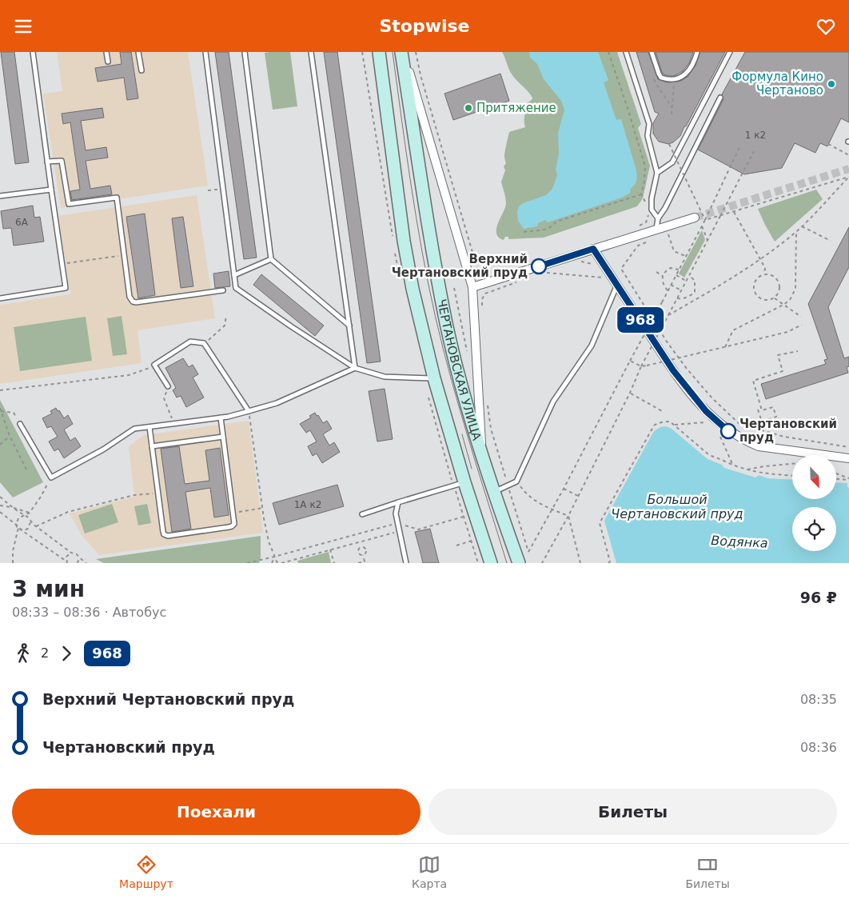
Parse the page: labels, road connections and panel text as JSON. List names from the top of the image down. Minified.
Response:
{"streets":{"main road":["ЧЕРТАНОВСКАЯ УЛИЦА"]},"water":["Большой Чертановский пруд","Водянка"],"places":["Формула Кино Чертаново","Притяжение","Верхний Чертановский пруд","Чертановский пруд"],"lines":["bus line 968"],"house_numbers":["1 к2","6А","1А к2"],"north":"bottom right","page":{"header":"Stopwise","on_map":"968","heading":["3 мин","08:33 – 08:36 · Автобус","96 ₽"],"legs":["2","968"],"list":[{"name":"Верхний Чертановский пруд","value":"08:35"},{"name":"Чертановский пруд","value":"08:36"}],"buttons":["Поехали","Билеты"],"tabs":["Маршрут","Карта","Билеты"]}}
